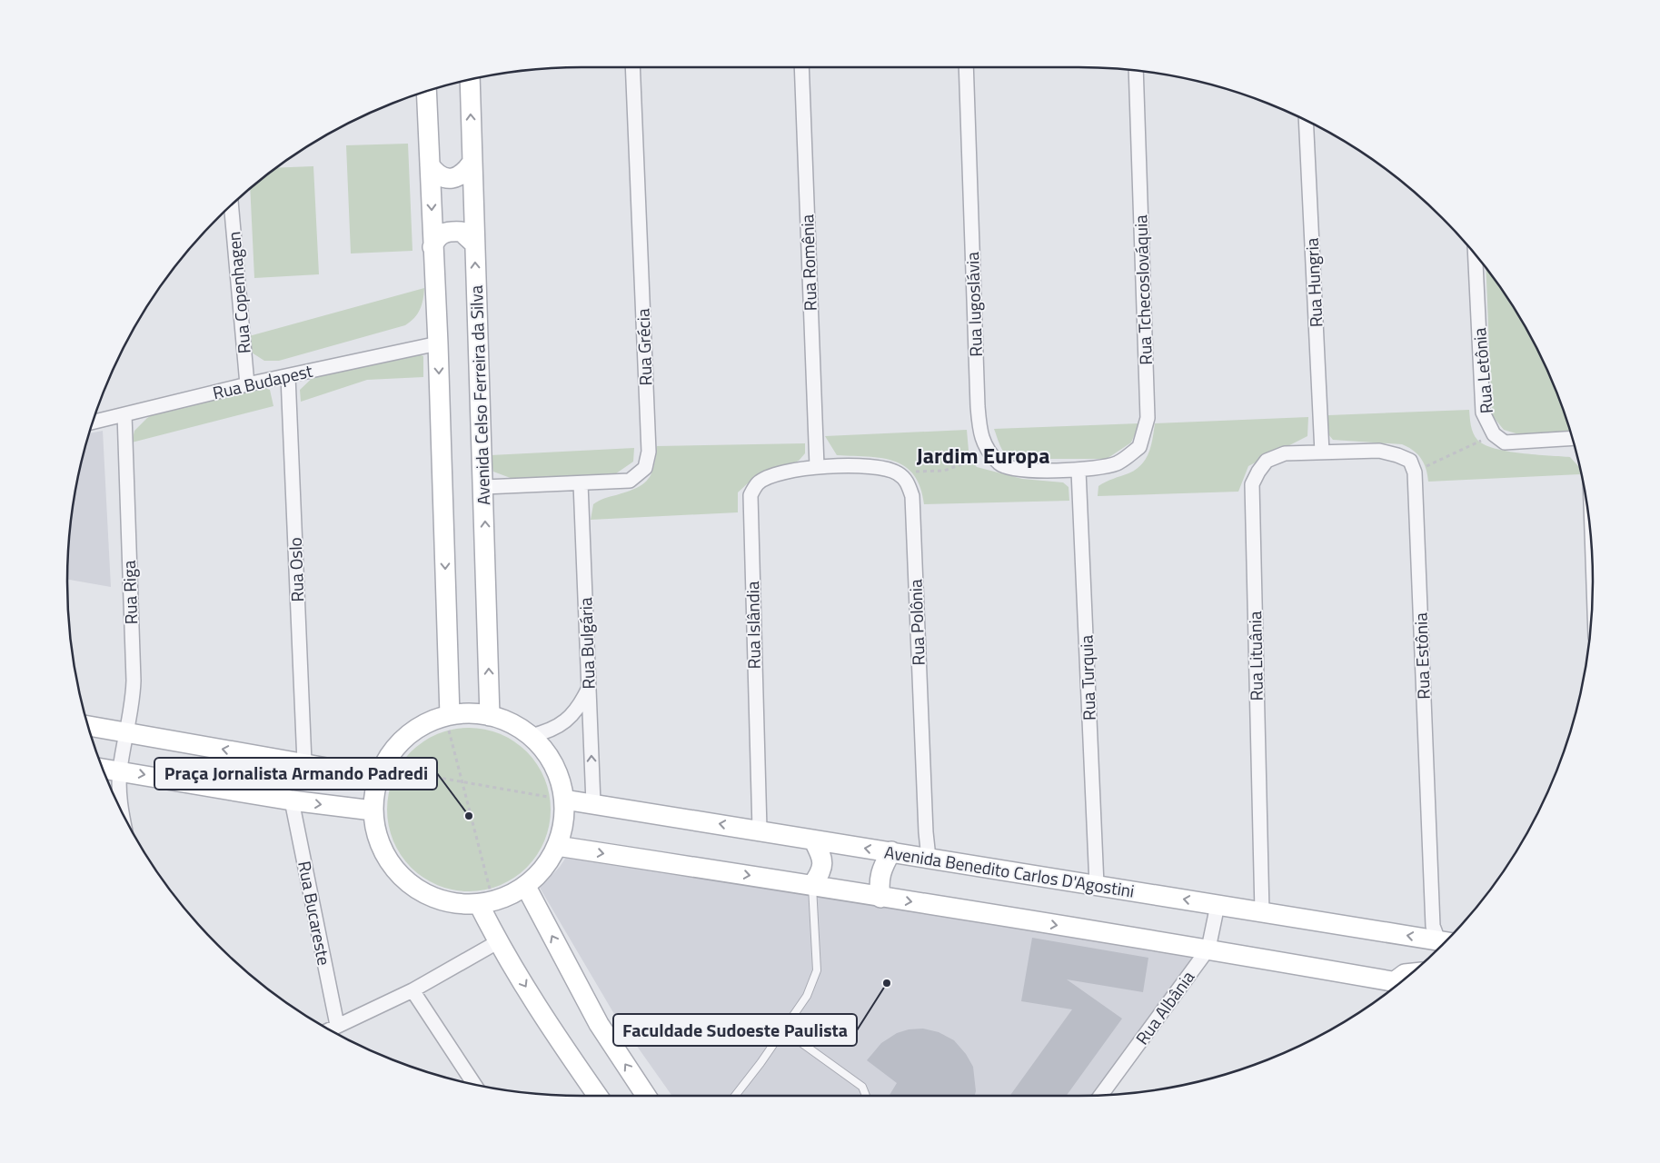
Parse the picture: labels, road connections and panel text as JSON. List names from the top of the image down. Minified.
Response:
{"streets":{"main road":["Avenida Celso Ferreira da Silva","Avenida Benedito Carlos D'Agostini"],"street":["Rua Romênia","Rua Hungria","Rua Tchecoslováquia","Rua Copenhagen","Rua Iugoslávia","Rua Grécia","Rua Letônia","Rua Budapest","Rua Oslo","Rua Riga","Rua Polônia","Rua Islândia","Rua Bulgária","Rua Lituânia","Rua Estônia","Rua Turquia","Rua Bucareste","Rua Albânia"]},"crossings":[["Rua Romênia","Rua Islândia"],["Rua Hungria","Rua Lituânia"],["Rua Tchecoslováquia","Rua Turquia"],["Rua Copenhagen","Rua Budapest"],["Rua Grécia","Avenida Celso Ferreira da Silva"],["Rua Grécia","Rua Bulgária"],["Rua Budapest","Rua Oslo"],["Rua Budapest","Rua Riga"],["Rua Polônia","Avenida Benedito Carlos D'Agostini"],["Rua Islândia","Avenida Benedito Carlos D'Agostini"],["Rua Bulgária","Avenida Benedito Carlos D'Agostini"],["Rua Lituânia","Avenida Benedito Carlos D'Agostini"],["Rua Turquia","Avenida Benedito Carlos D'Agostini"],["Avenida Benedito Carlos D'Agostini","Rua Albânia"]],"one_way":["Rua Bulgária"],"districts":["Jardim Europa"],"places":["Praça Jornalista Armando Padredi","Faculdade Sudoeste Paulista"]}
